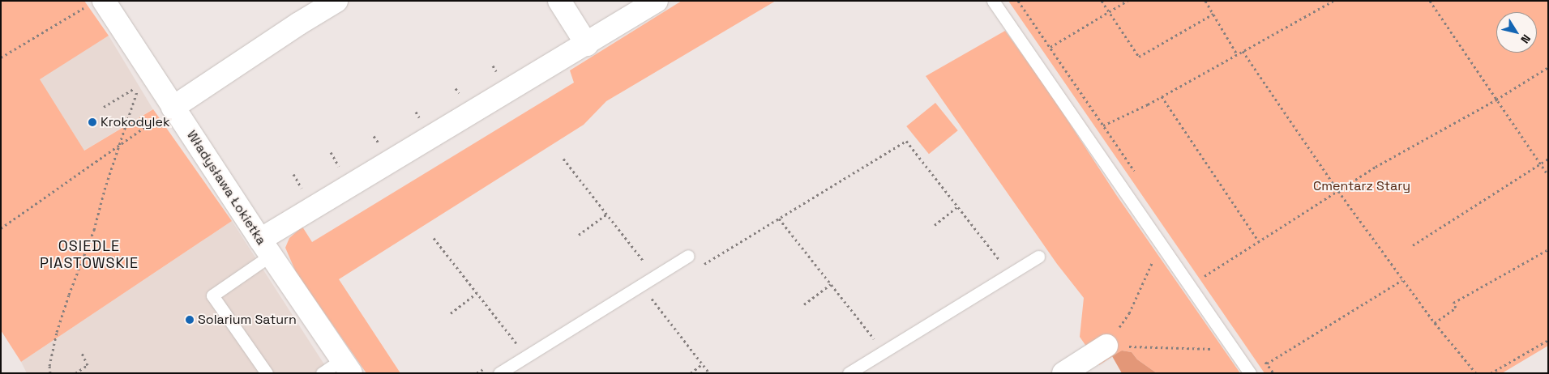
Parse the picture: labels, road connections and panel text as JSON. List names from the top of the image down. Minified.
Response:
{"streets":{"street":["Władysława Łokietka"]},"districts":["OSIEDLE PIASTOWSKIE"],"parks":["Cmentarz Stary"],"places":["Krokodylek","Solarium Saturn"],"north":"bottom right"}
